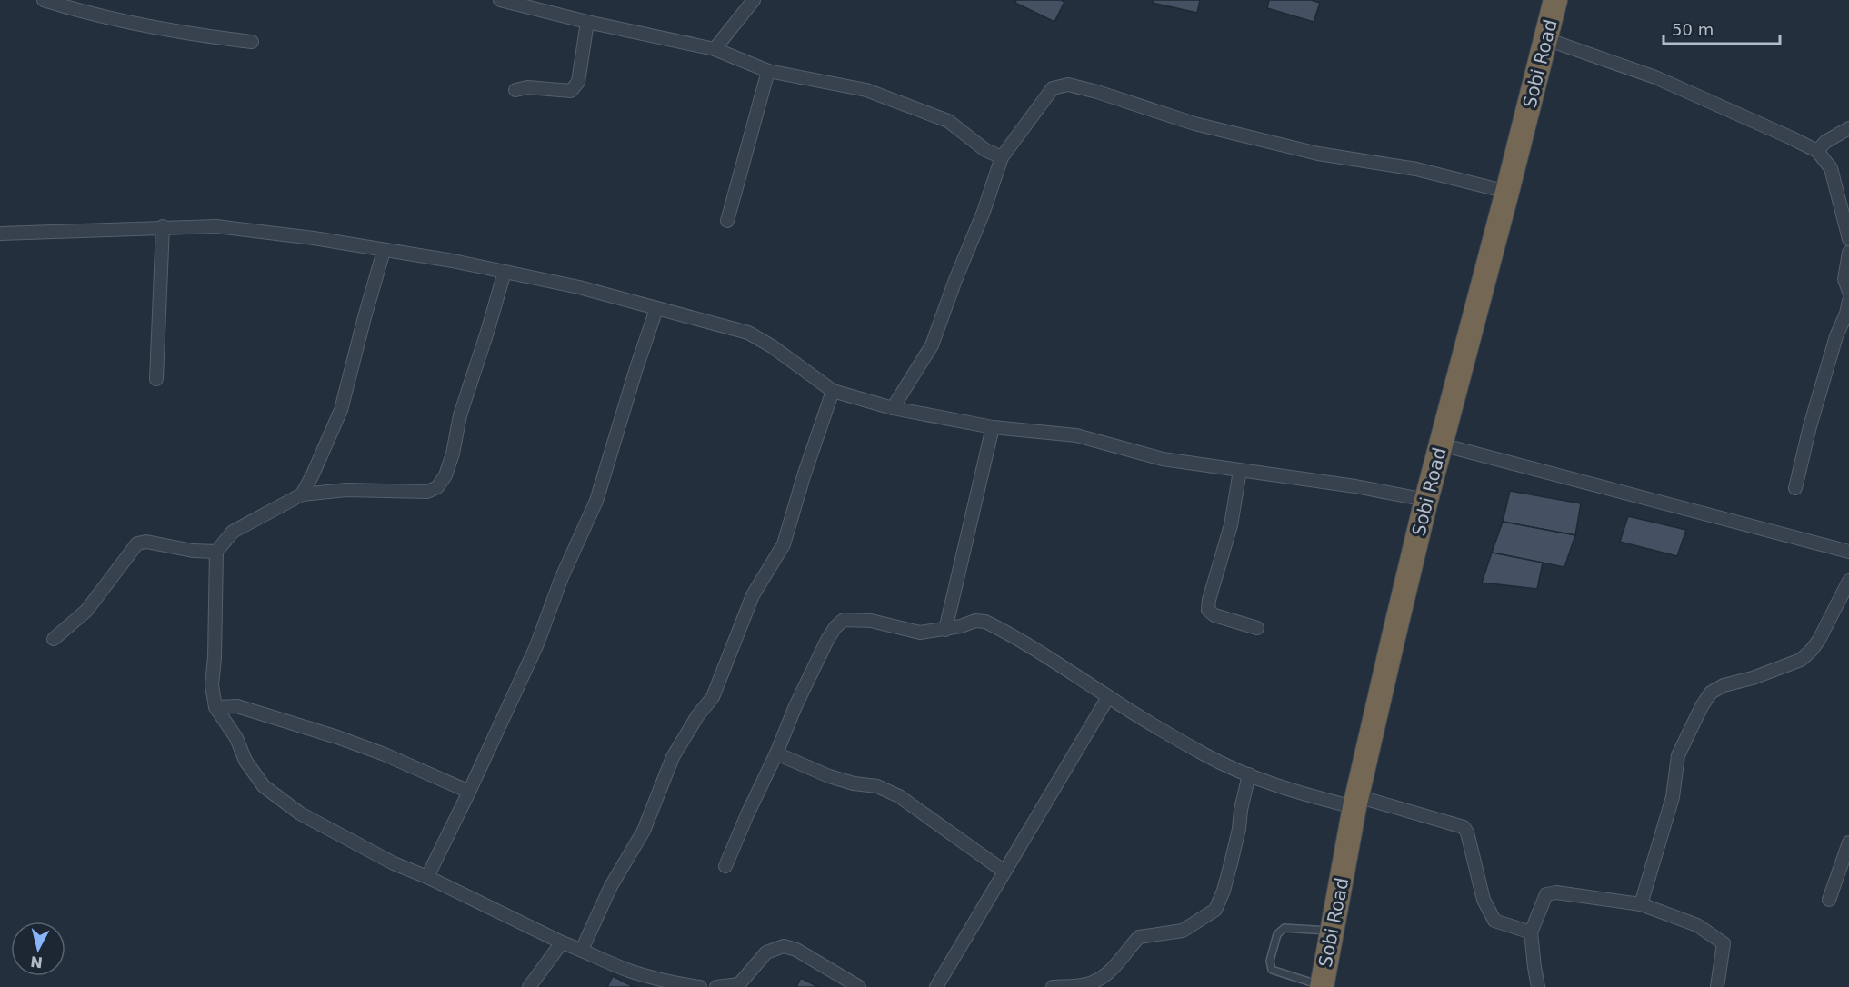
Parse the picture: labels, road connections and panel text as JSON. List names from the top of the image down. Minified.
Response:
{"streets":{"highway":["Sobi Road"]},"scale_bar":"50 m","north":"bottom"}
